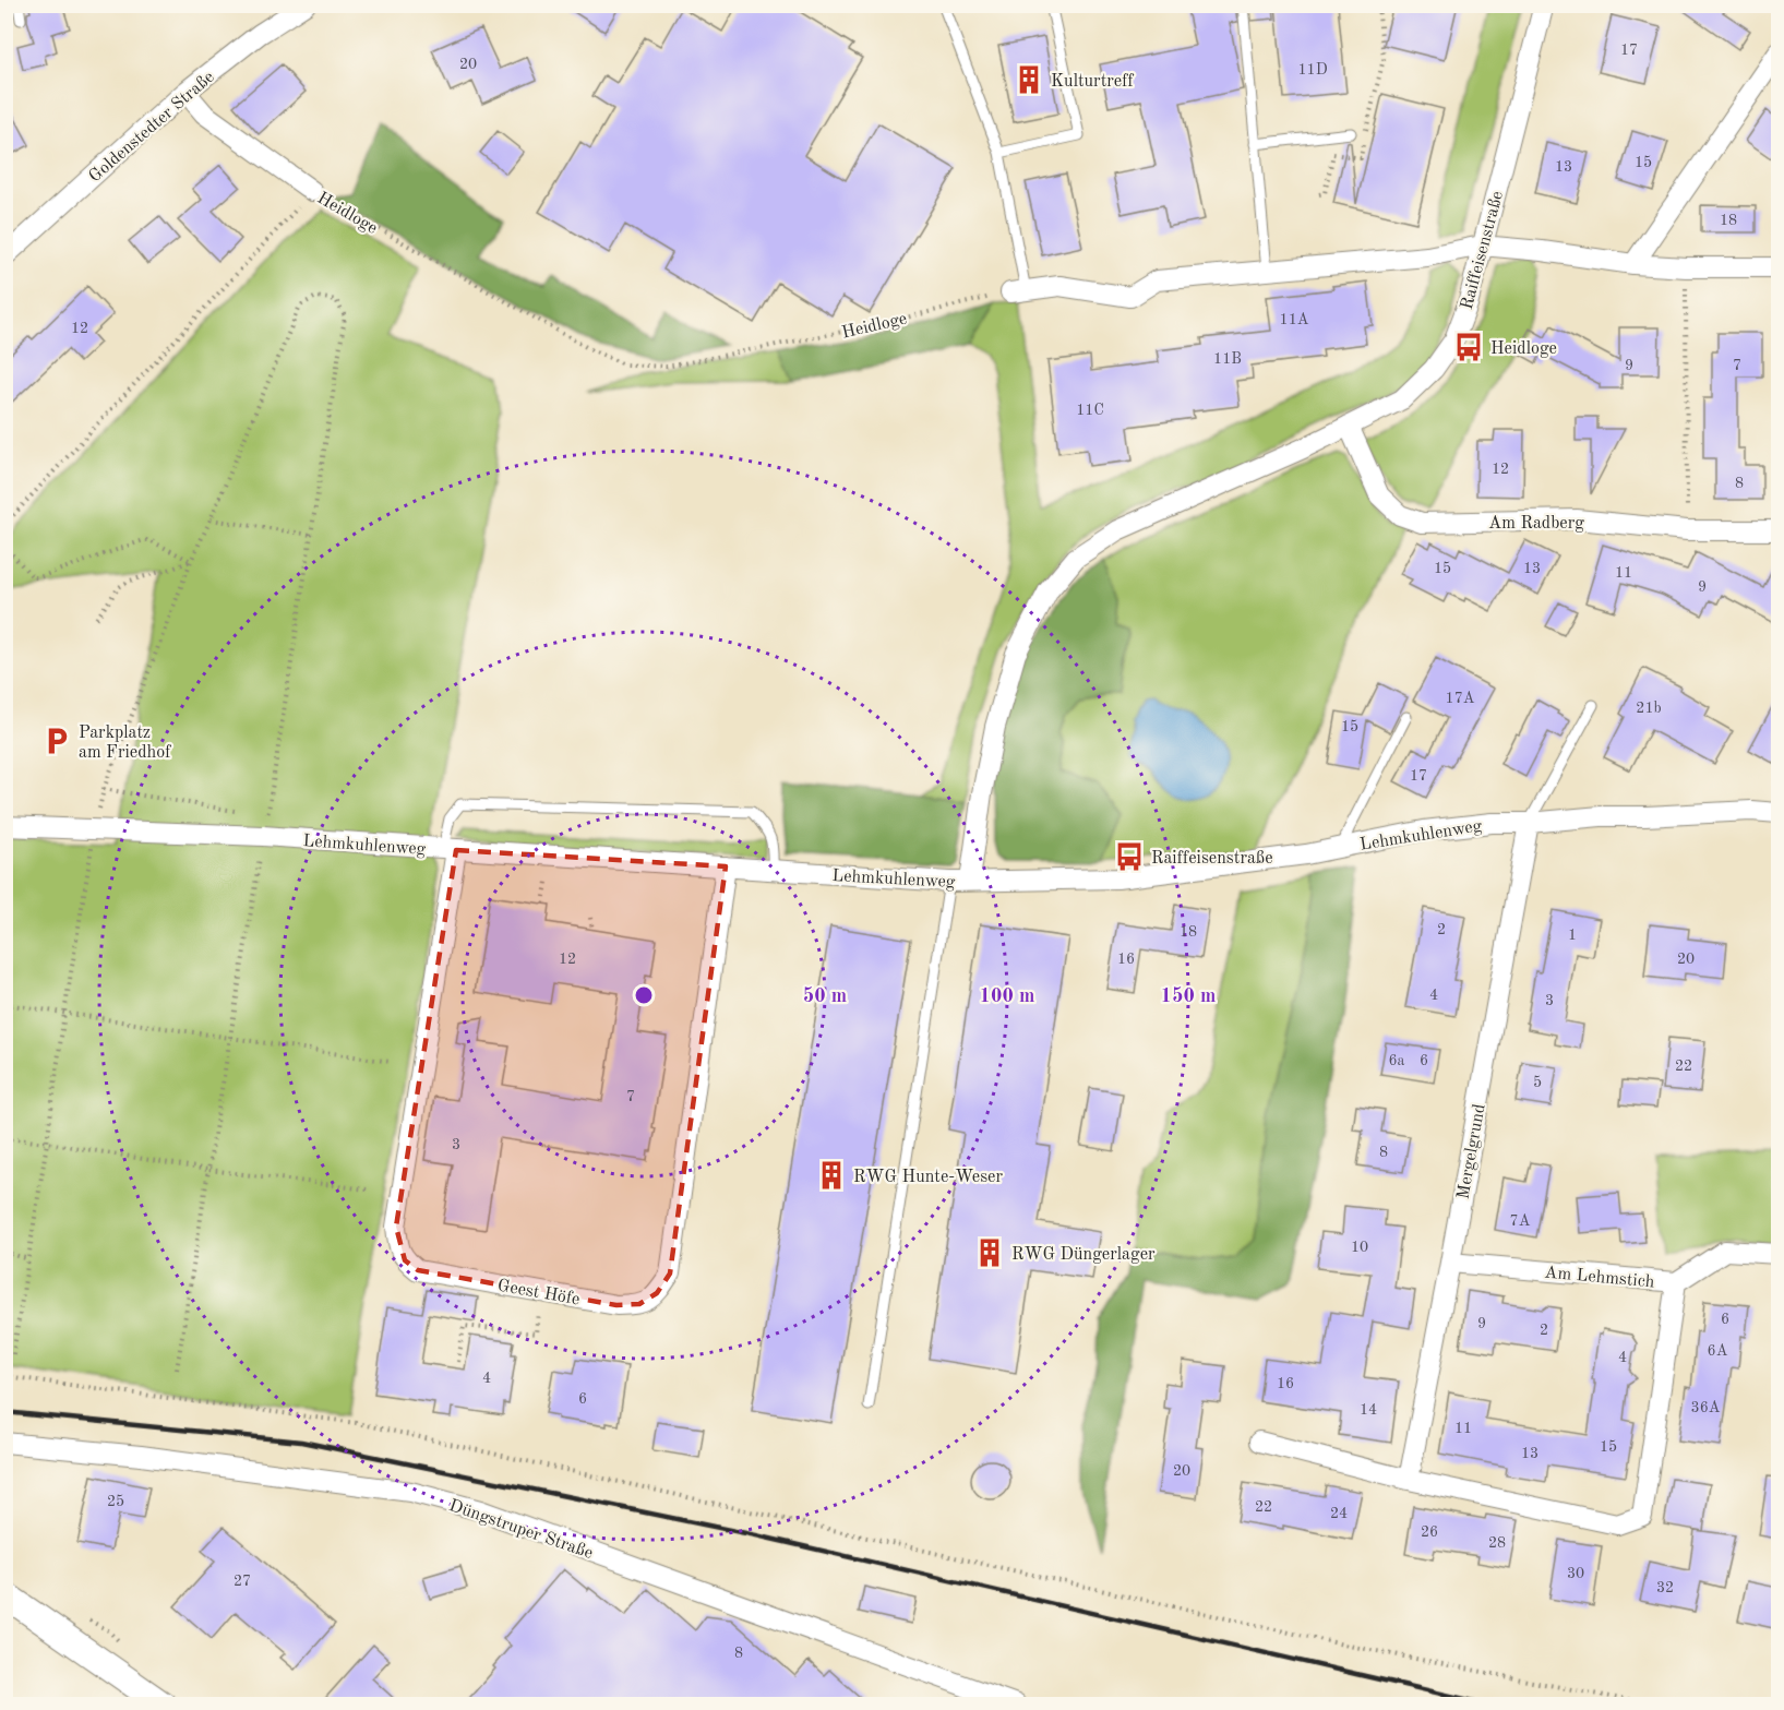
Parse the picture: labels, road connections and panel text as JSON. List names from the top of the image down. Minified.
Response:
{"streets":{"street":["Goldenstedter Straße","Heidloge","Raiffeisenstraße","Am Radberg","Lehmkuhlenweg","Mergelgrund","Am Lehmstich","Geest Höfe","Düngstruper Straße"]},"crossings":[["Goldenstedter Straße","Heidloge"],["Raiffeisenstraße","Am Radberg"],["Raiffeisenstraße","Lehmkuhlenweg"],["Lehmkuhlenweg","Mergelgrund"],["Lehmkuhlenweg","Geest Höfe"],["Mergelgrund","Am Lehmstich"]],"places":{"building":["Kulturtreff","RWG Hunte-Weser","RWG Düngerlager"],"bus stop":["Heidloge","Raiffeisenstraße"],"parking":["Parkplatz am Friedhof"]},"house_numbers":["17","20","11D","15","13","18","11A","12","11B","9","7","11C","12","8","15","13","11","9","17A","21b","15","17","2","18","1","12","16","20","4","3","6a","6","22","5","7","3","8","7A","10","6","9","2","6A","4","4","16","6","36A","14","11","15","13","20","25","22","24","26","28","30","27","32","8"],"rings":["50 m","100 m","150 m"]}
